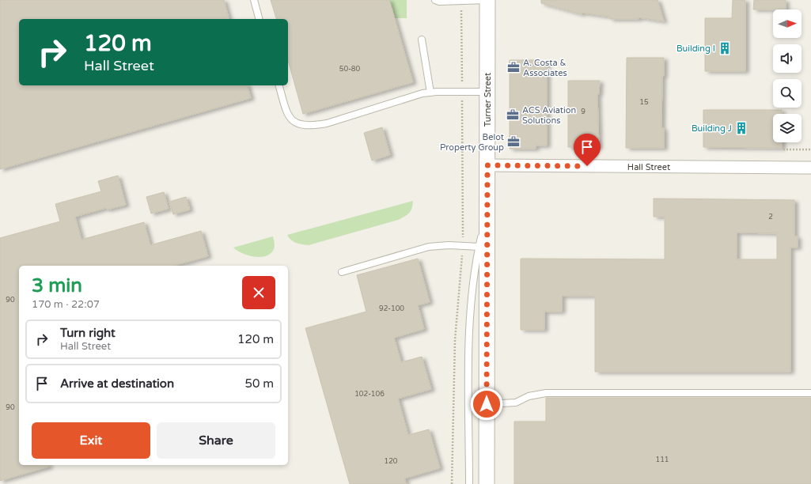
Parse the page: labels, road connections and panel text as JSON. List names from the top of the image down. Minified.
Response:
{"streets":{"street":["Turner Street","Hall Street"]},"crossings":[["Turner Street","Hall Street"]],"places":{"building":["Building I","Building J"],"office":["A. Costa & Associates","ACS Aviation Solutions","Belot Property Group"]},"house_numbers":["50-80","15","9","2","90","92-100","102-106","90","111","120"],"north":"right","page":{"turn":["120 m","Hall Street"],"heading":["3 min","170 m · 22:07"],"list":[{"name":"Turn right","note":"Hall Street","value":"120 m"},{"name":"Arrive at destination","value":"50 m"}],"buttons":["Exit","Share"]}}
